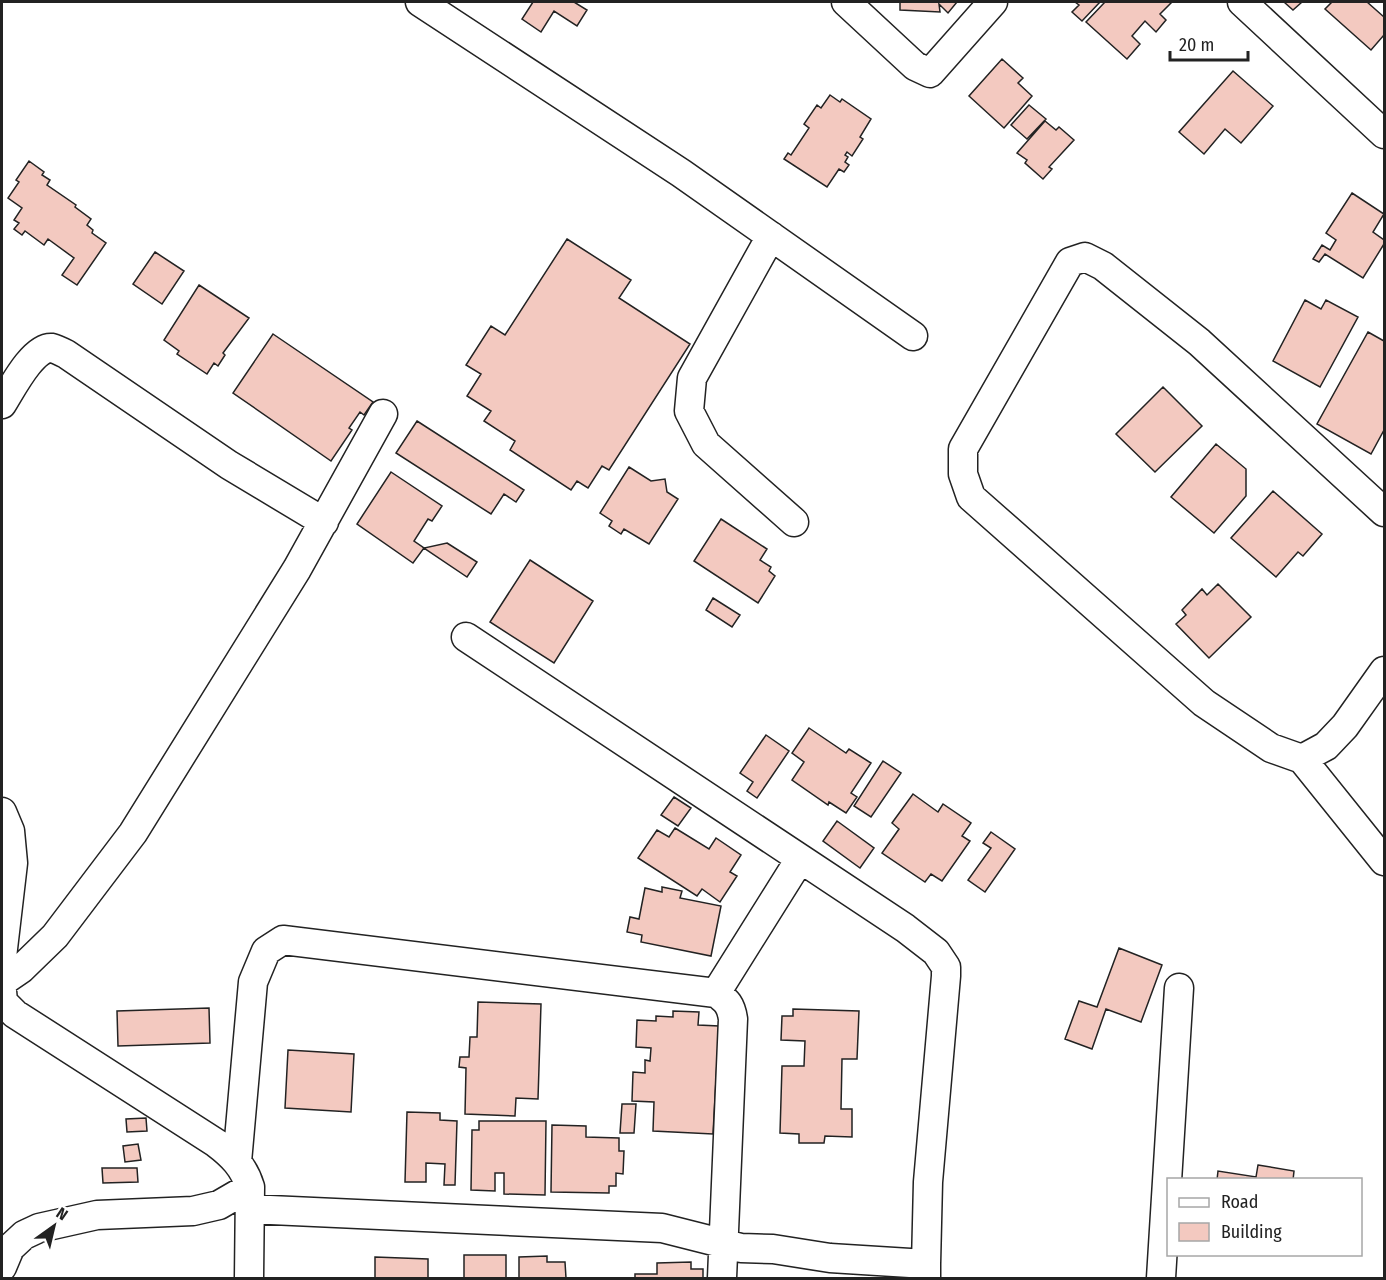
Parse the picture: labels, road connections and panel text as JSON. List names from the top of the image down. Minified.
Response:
{"legend":["Road","Building"],"scale_bar":"20 m","north":"top right"}
